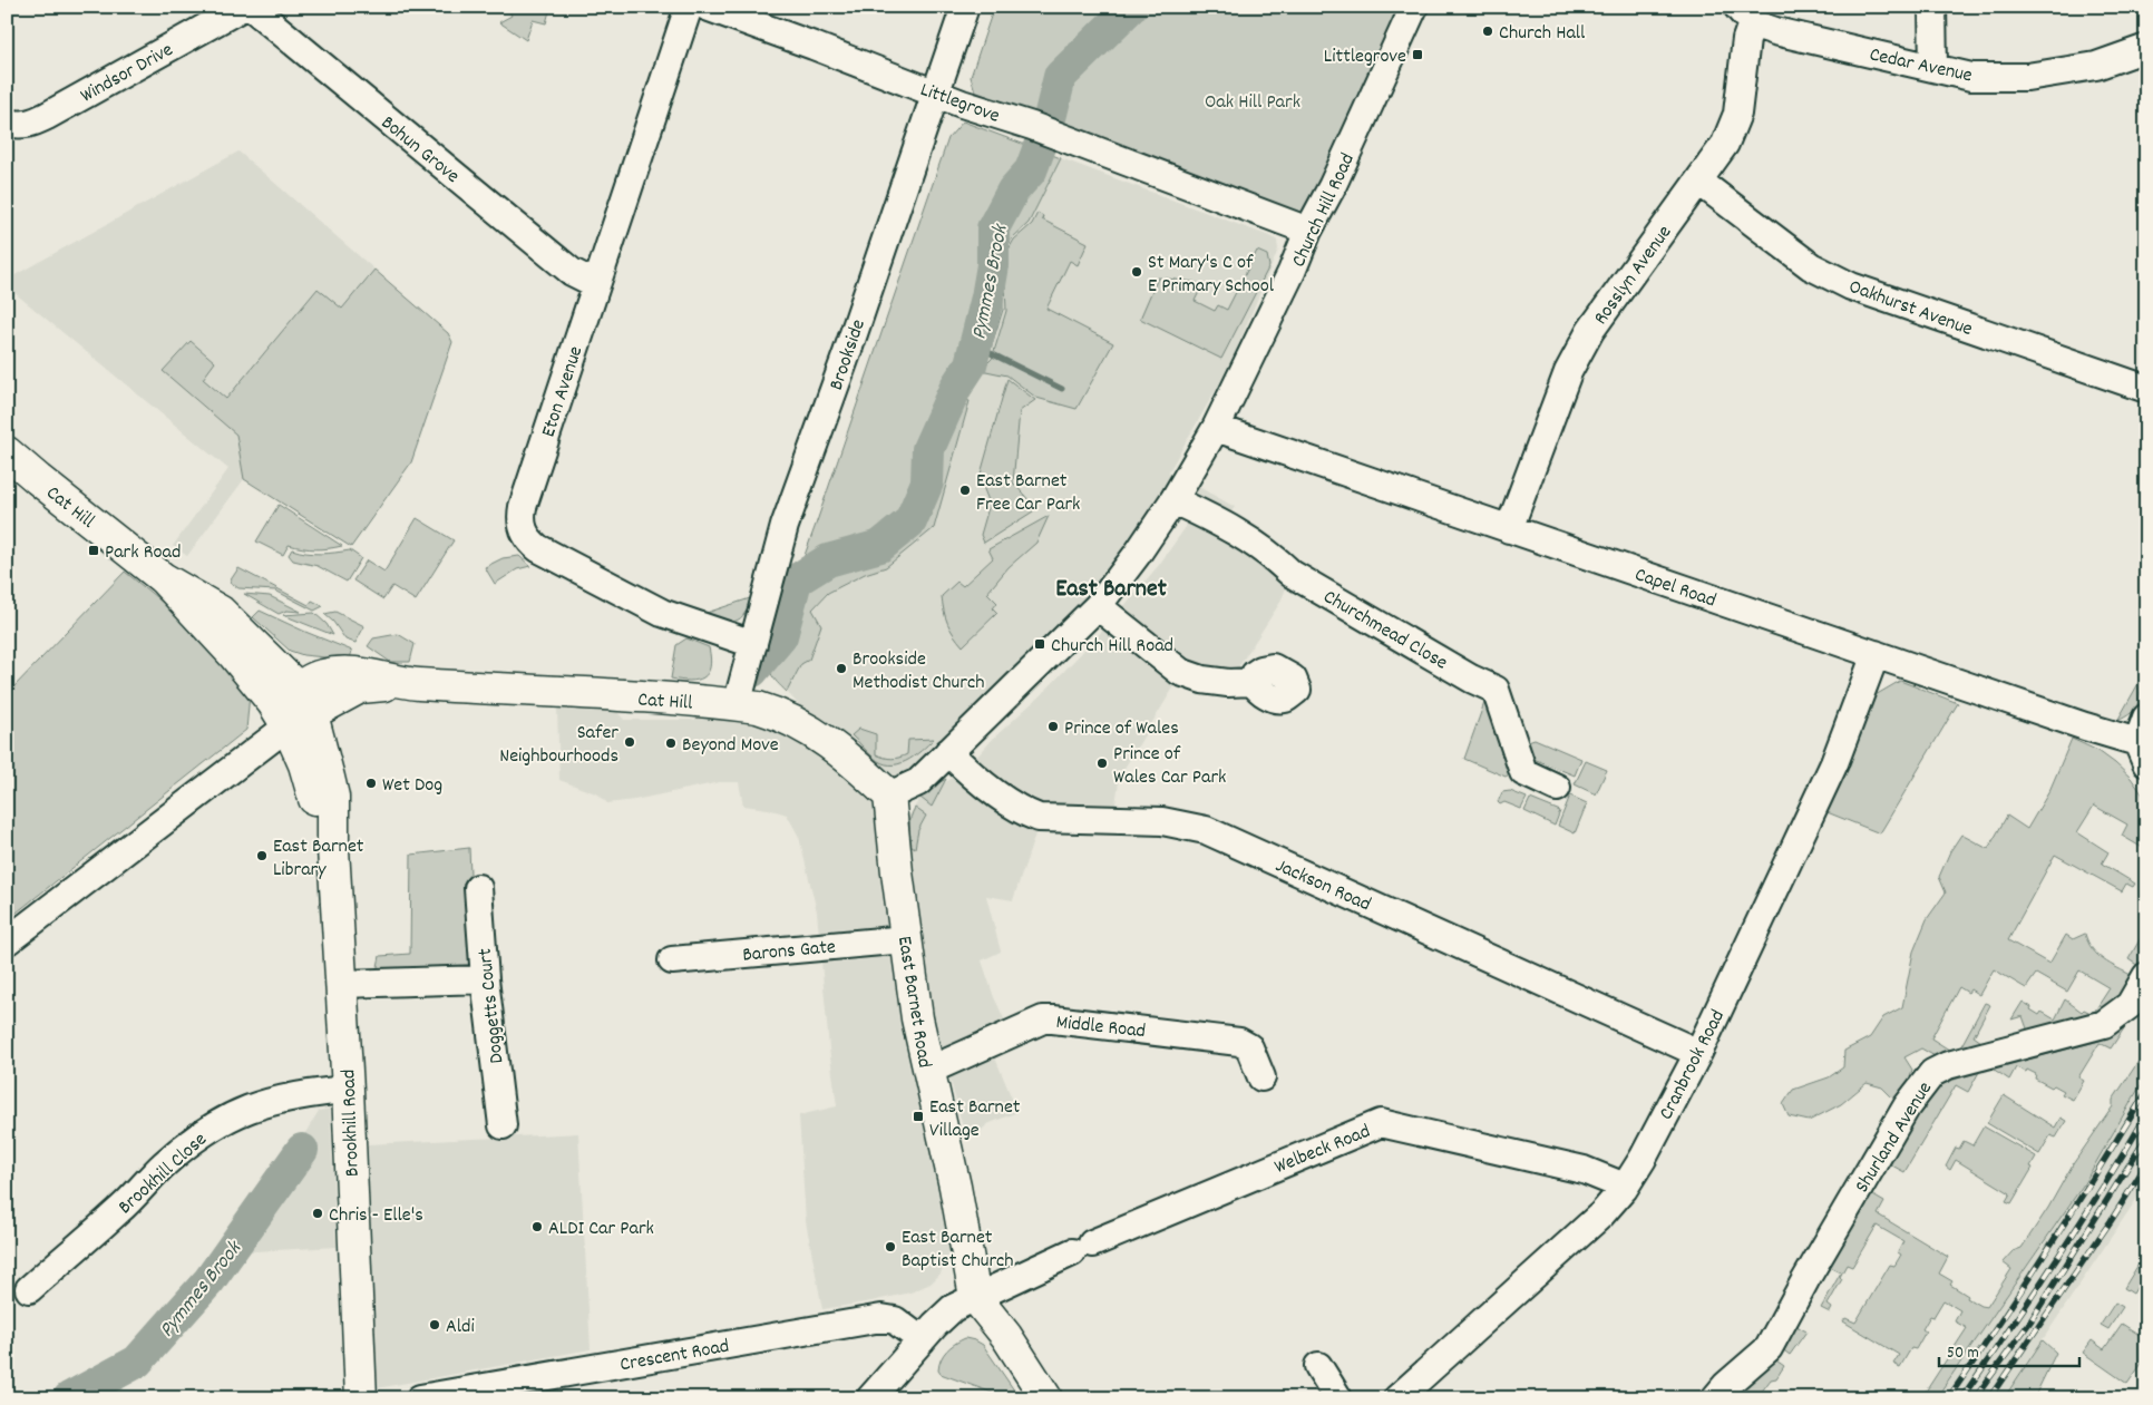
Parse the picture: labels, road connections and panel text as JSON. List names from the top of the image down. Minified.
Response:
{"streets":{"main road":["Cat Hill","East Barnet Road","Brookhill Road"],"street":["Cedar Avenue","Windsor Drive","Littlegrove","Bohun Grove","Church Hill Road","Rosslyn Avenue","Oakhurst Avenue","Brookside","Eton Avenue","Capel Road","Churchmead Close","Jackson Road","Barons Gate","Doggetts Court","Middle Road","Cranbrook Road","Shurland Avenue","Welbeck Road","Brookhill Close","Crescent Road"]},"crossings":[["Cedar Avenue","Rosslyn Avenue"],["Littlegrove","Church Hill Road"],["Littlegrove","Brookside"],["Bohun Grove","Eton Avenue"],["Church Hill Road","Capel Road"],["Church Hill Road","Churchmead Close"],["Church Hill Road","Jackson Road"],["Rosslyn Avenue","Oakhurst Avenue"],["Rosslyn Avenue","Capel Road"],["Brookside","Eton Avenue"],["Brookside","Cat Hill"],["Eton Avenue","Cat Hill"],["Cat Hill","East Barnet Road"],["Cat Hill","Brookhill Road"],["Capel Road","Cranbrook Road"],["Jackson Road","Cranbrook Road"],["Barons Gate","East Barnet Road"],["East Barnet Road","Middle Road"],["East Barnet Road","Welbeck Road"],["Cranbrook Road","Welbeck Road"],["Brookhill Road","Brookhill Close"]],"districts":["East Barnet"],"water":["Pymmes Brook"],"parks":["Oak Hill Park"],"places":{"other":["Church Hall","St Mary's C of E Primary School","East Barnet Free Car Park","Brookside Methodist Church","Prince of Wales","Safer Neighbourhoods","Beyond Move","Prince of Wales Car Park","Wet Dog","East Barnet Library","Chris - Elle's","ALDI Car Park","East Barnet Baptist Church","Aldi"],"transit":["Littlegrove","Park Road","Church Hill Road","East Barnet Village"]},"scale_bar":"50 m"}
